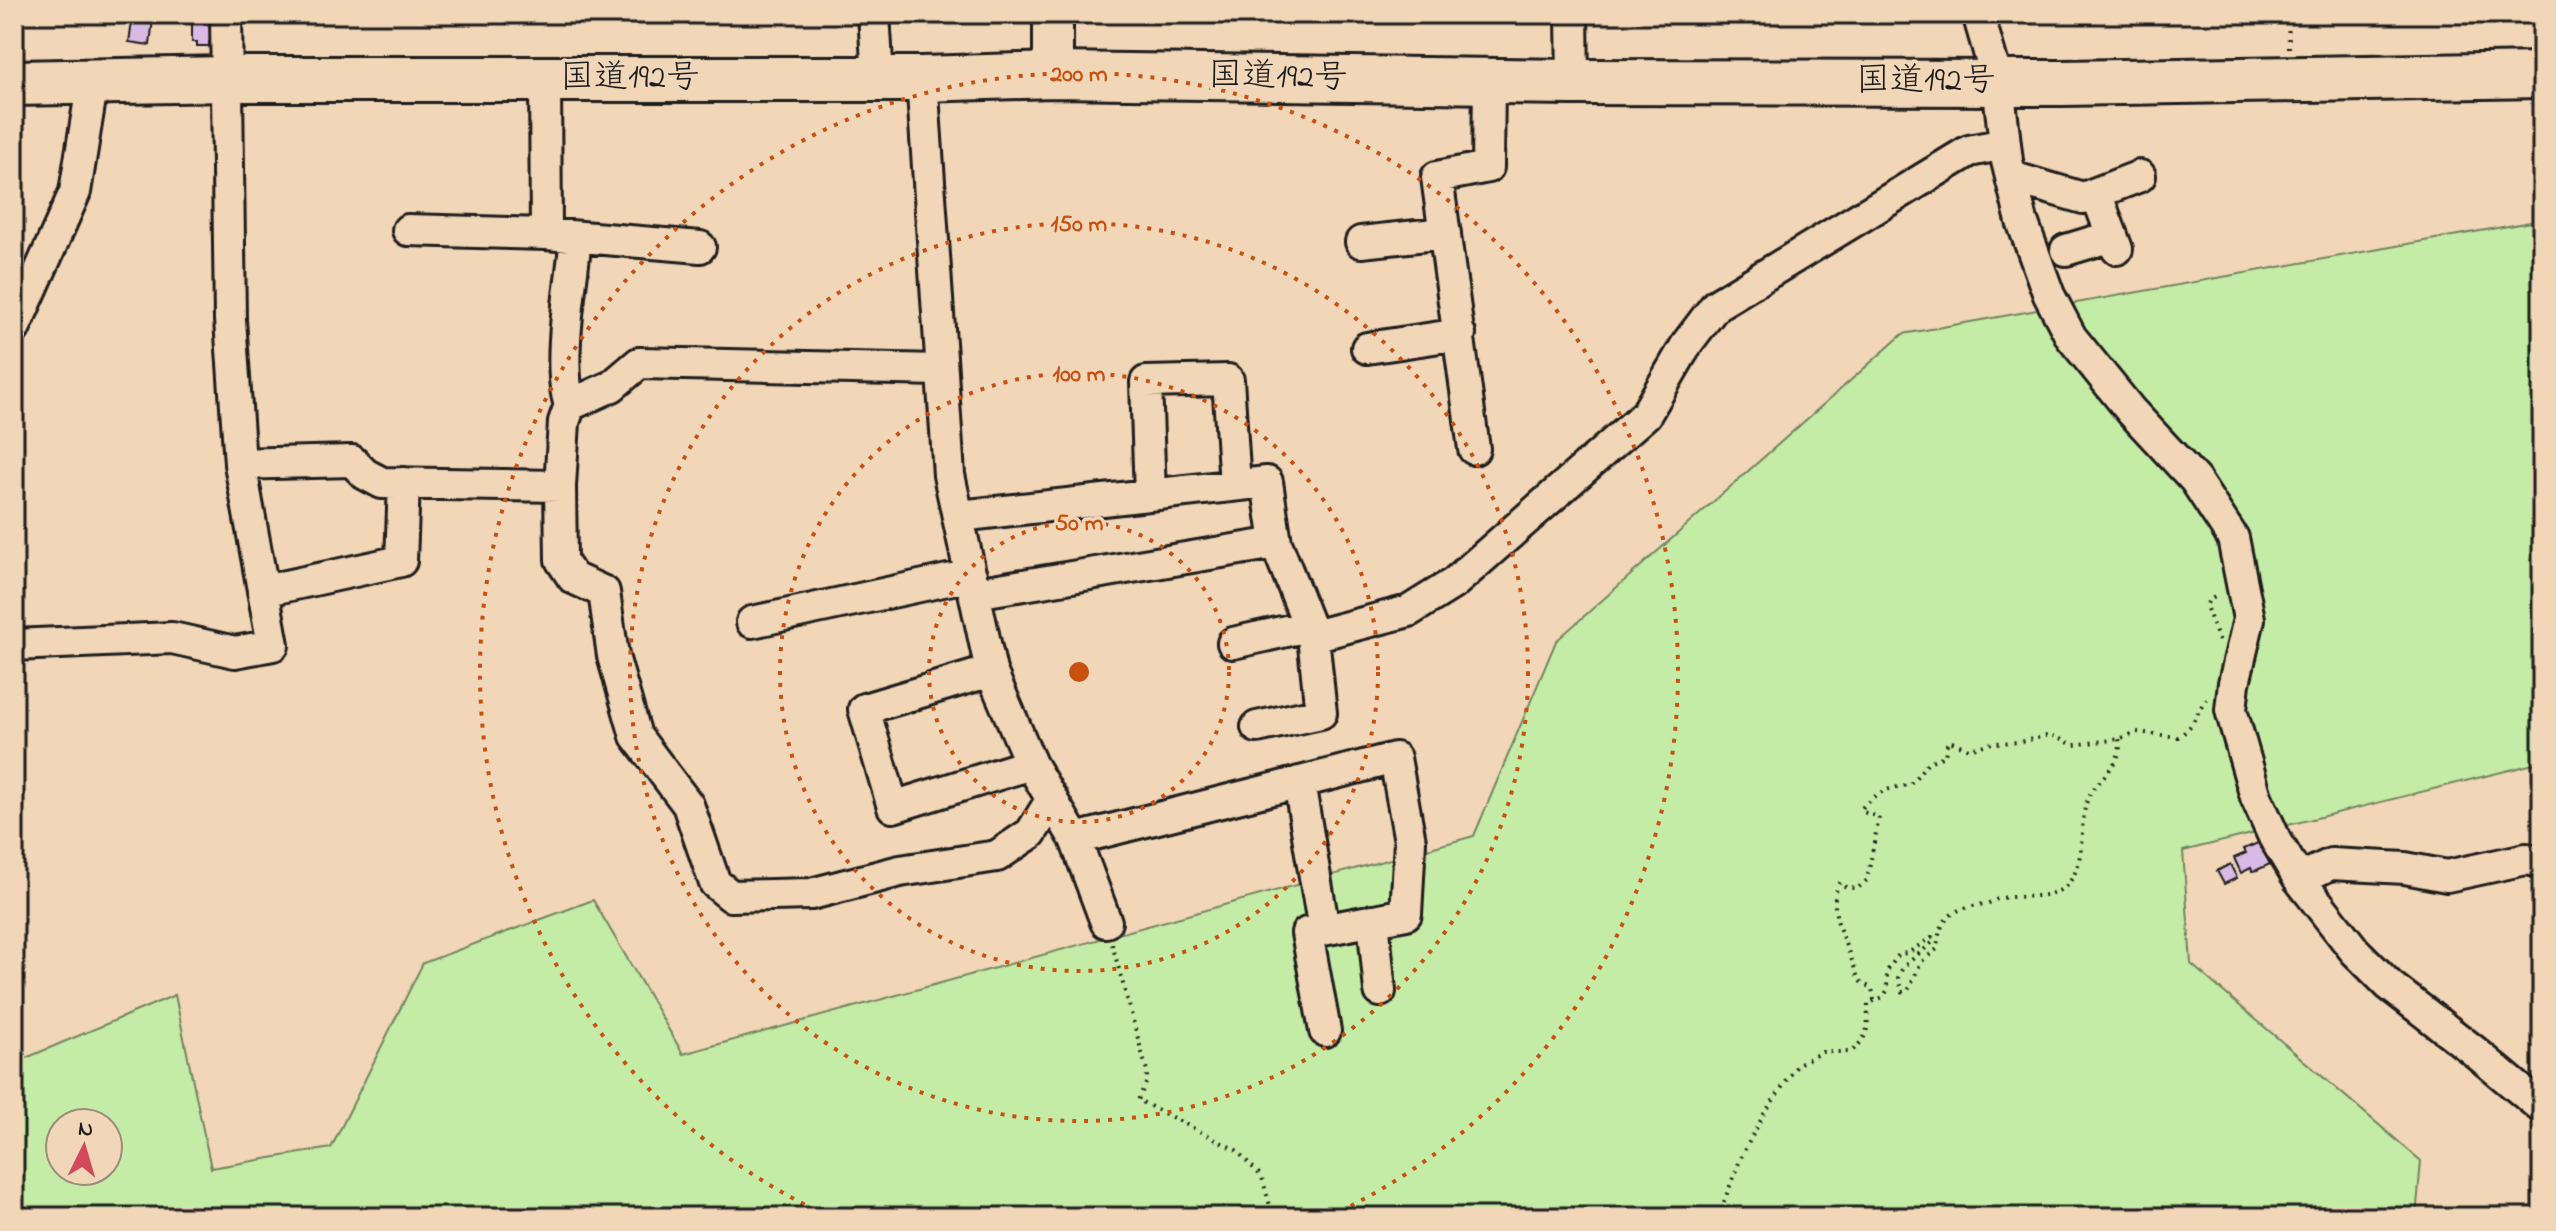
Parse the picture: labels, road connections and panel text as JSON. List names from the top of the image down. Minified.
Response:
{"streets":{"highway":["国道192号"]},"north":"top","rings":["200 m","150 m","100 m","50 m"]}
